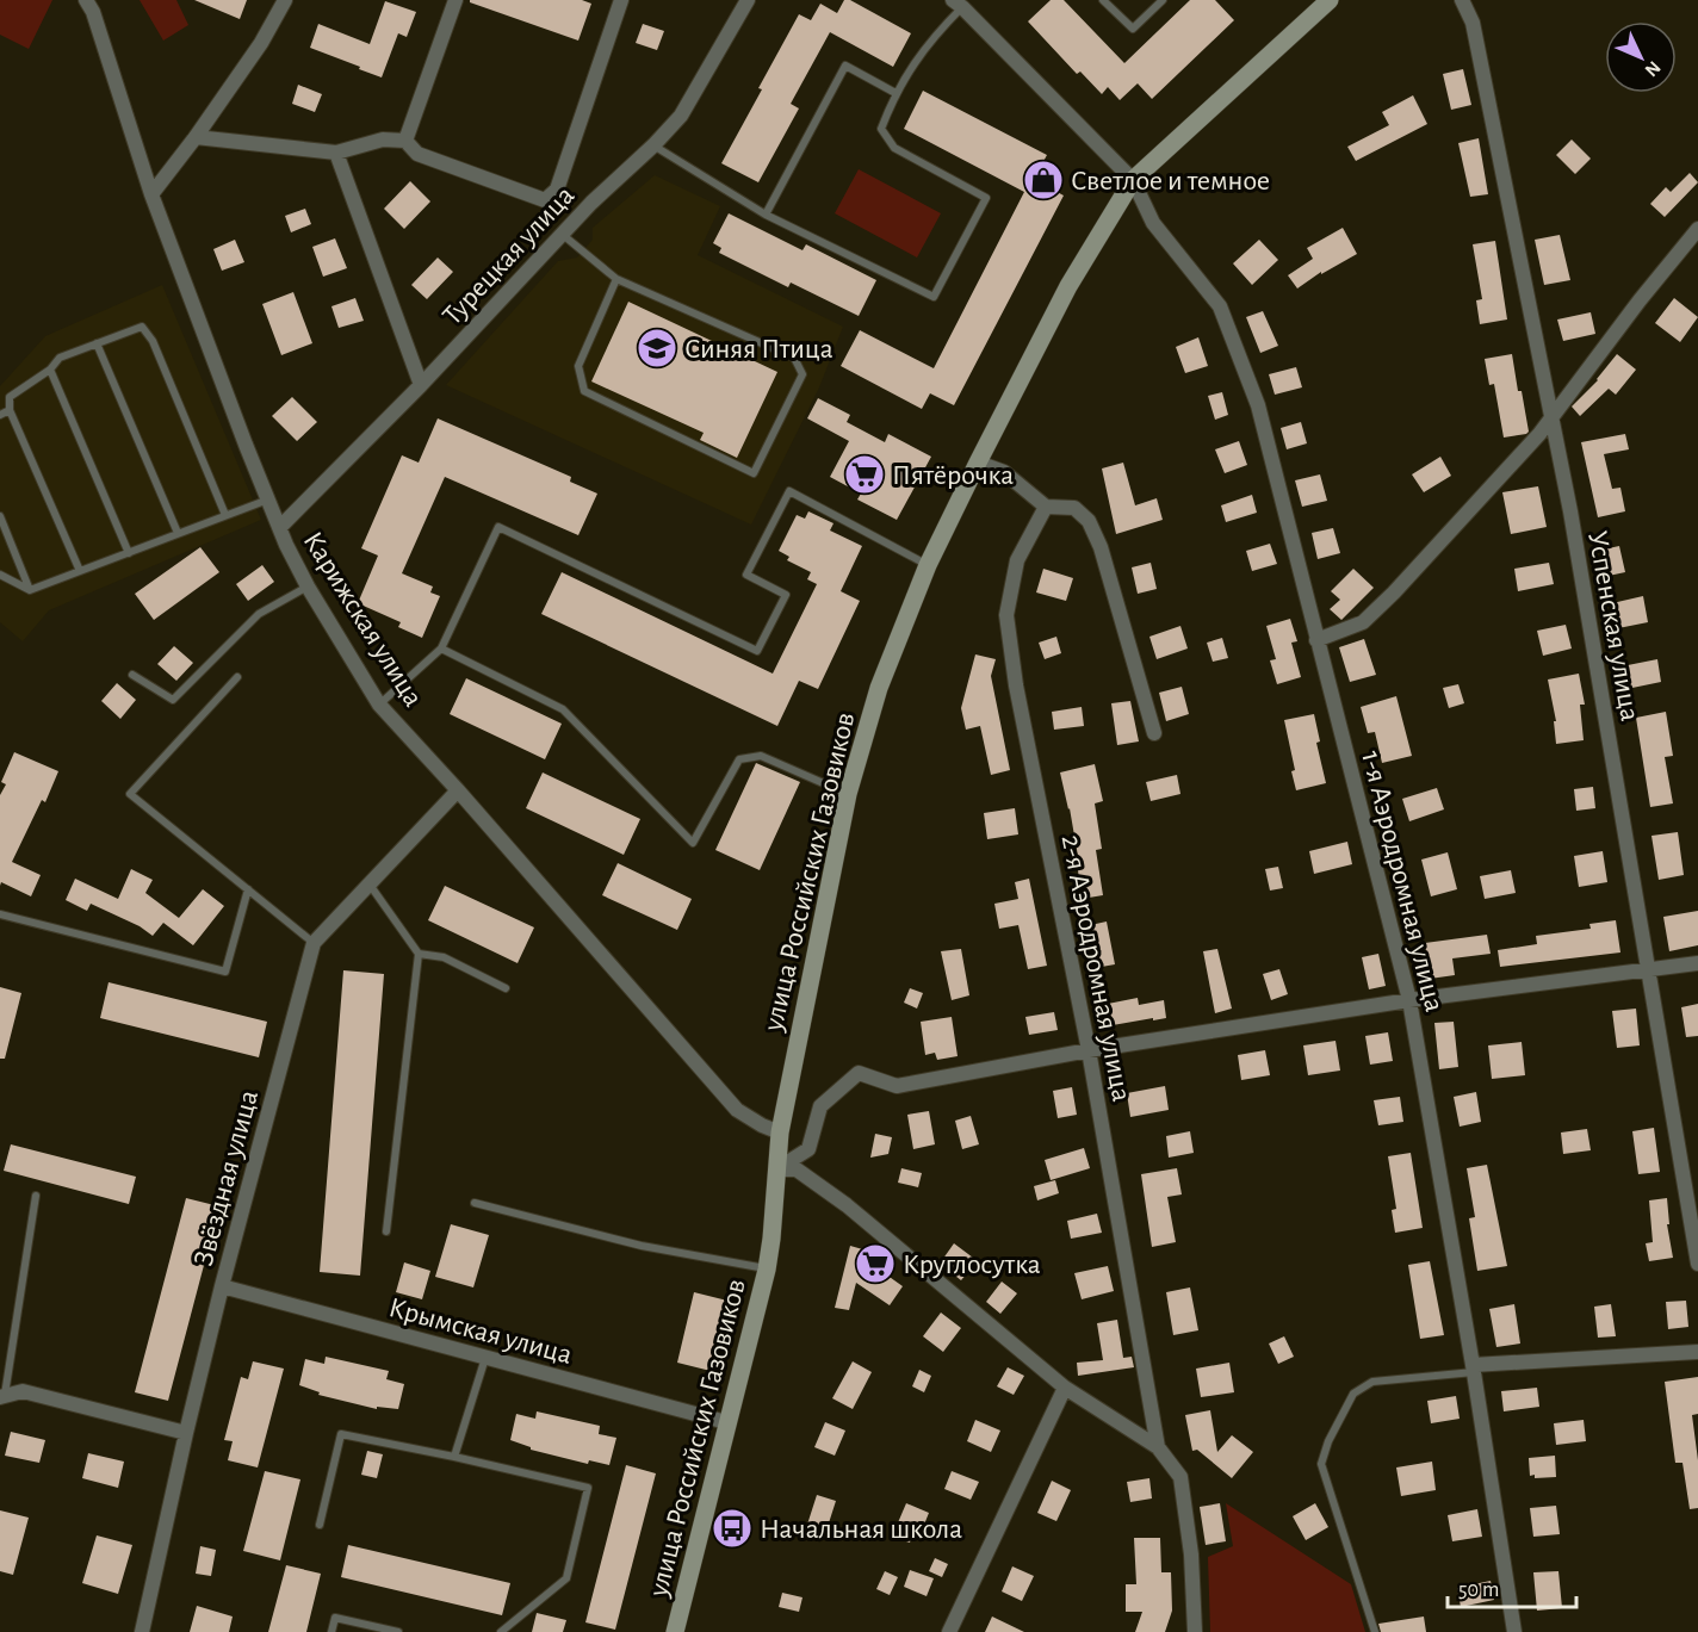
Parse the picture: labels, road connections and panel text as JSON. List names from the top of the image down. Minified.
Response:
{"streets":{"main road":["улица Российских Газовиков"],"street":["Турецкая улица","Карижская улица","Успенская улица","1-я Аэродромная улица","2-я Аэродромная улица","Звёздная улица","Крымская улица"]},"crossings":[["Турецкая улица","Карижская улица"],["Карижская улица","улица Российских Газовиков"],["Карижская улица","Звёздная улица"],["улица Российских Газовиков","1-я Аэродромная улица"],["улица Российских Газовиков","Крымская улица"],["Звёздная улица","Крымская улица"]],"places":{"shop":["Светлое и темное"],"school or university":["Синяя Птица"],"supermarket":["Пятёрочка","Круглосутка"],"bus stop":["Начальная школа"]},"scale_bar":"50 m","north":"bottom right"}
